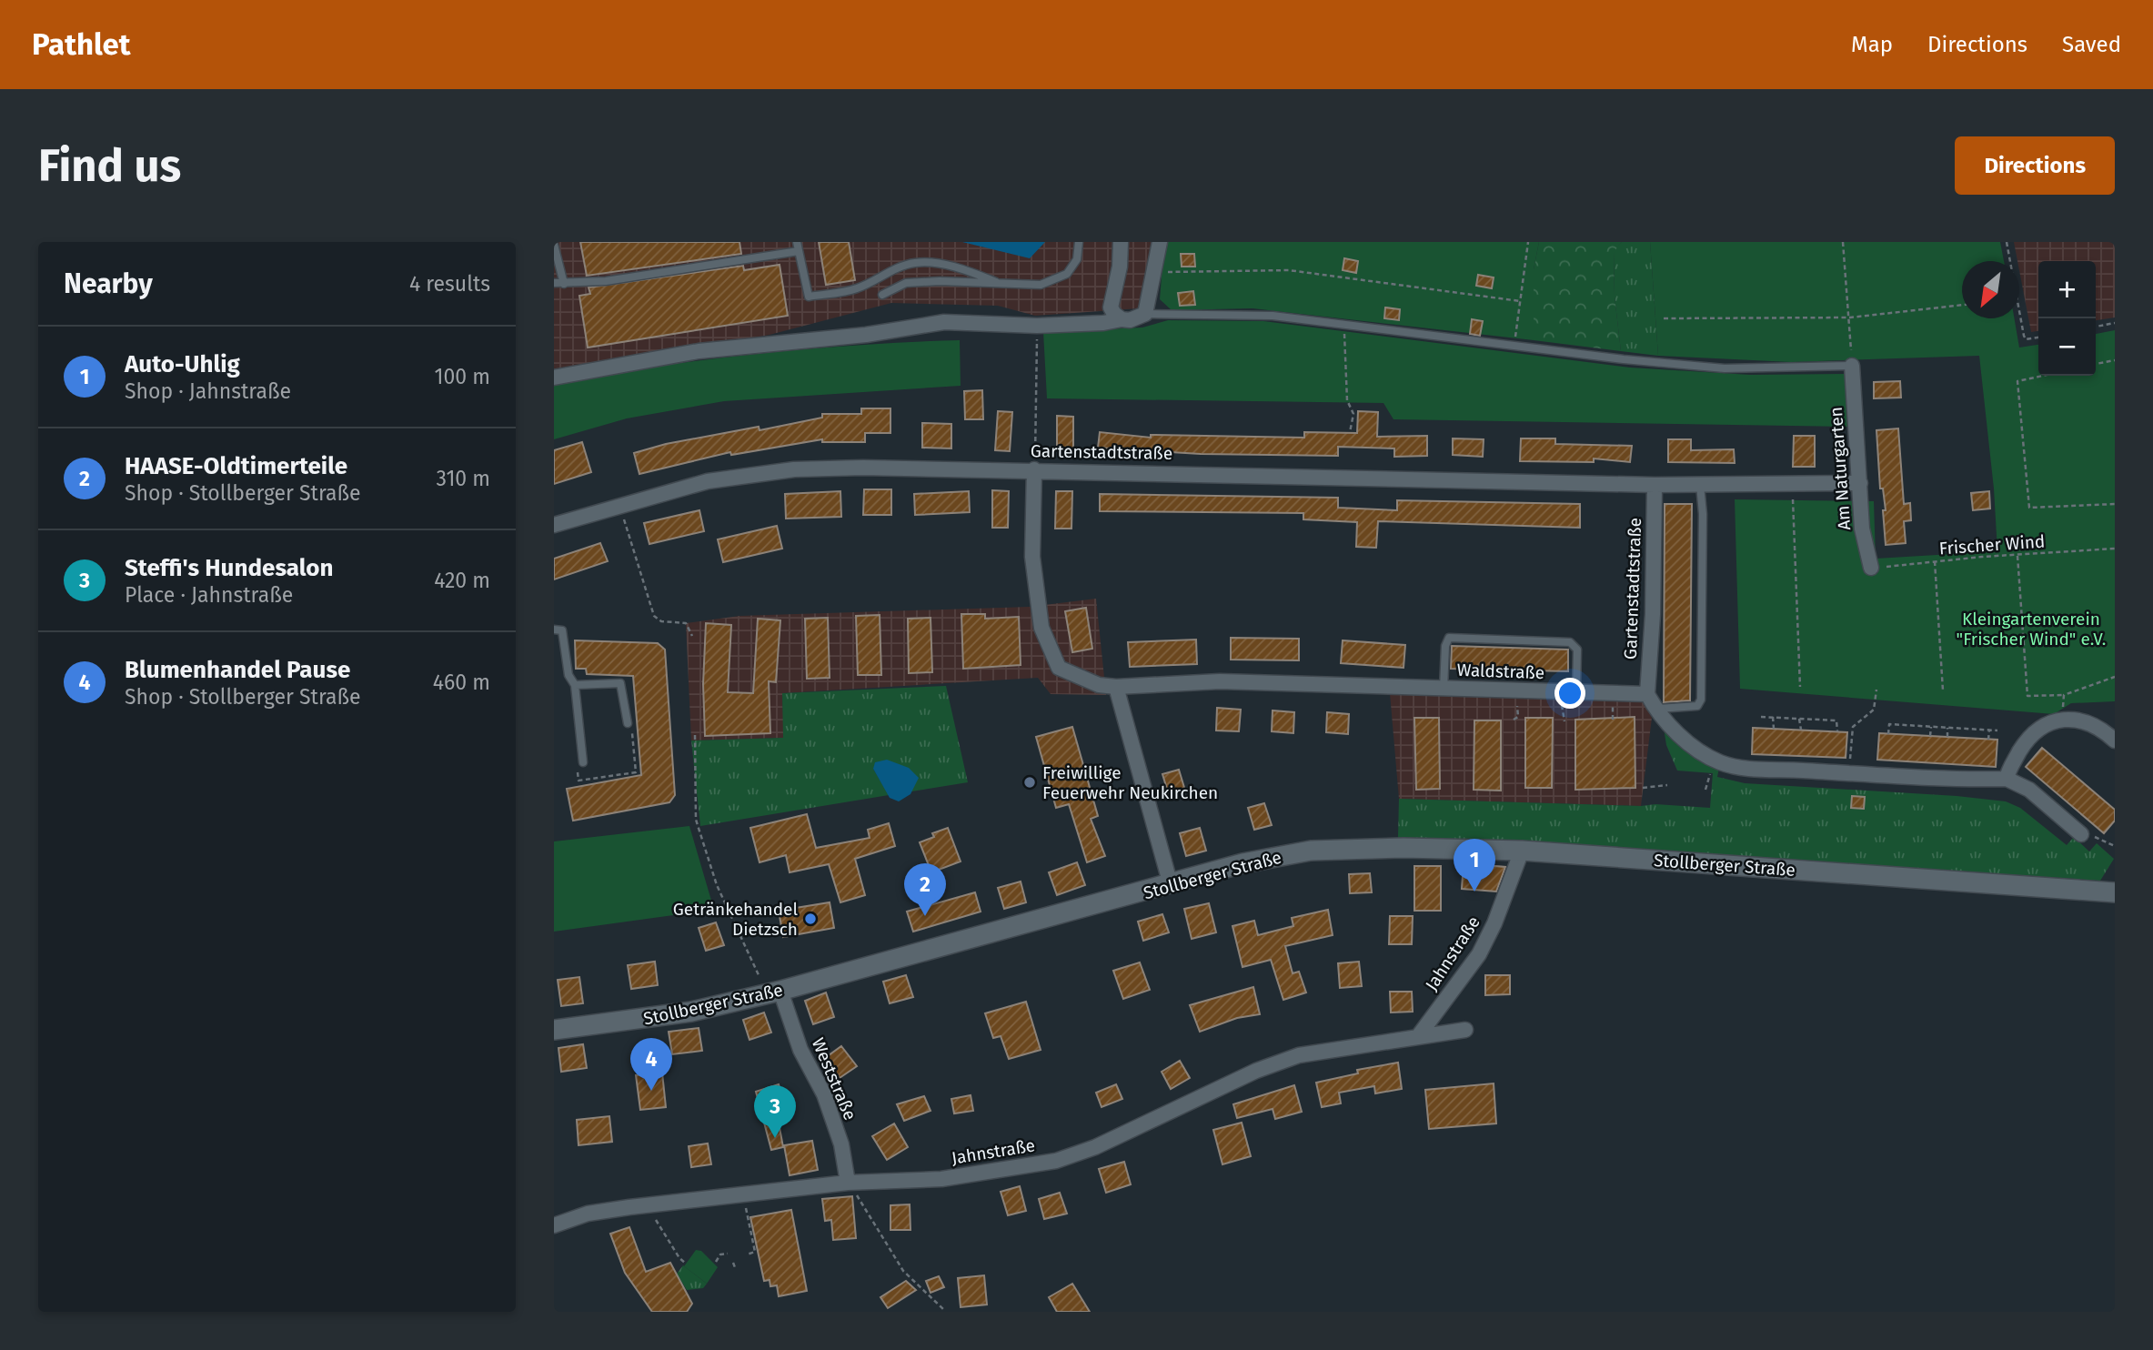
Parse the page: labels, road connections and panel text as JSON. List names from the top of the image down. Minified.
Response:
{"streets":{"main road":["Stollberger Straße"],"street":["Gartenstadtstraße","Am Naturgarten","Waldstraße","Jahnstraße","Weststraße"],"path":["Frischer Wind"]},"crossings":[["Gartenstadtstraße","Am Naturgarten"],["Gartenstadtstraße","Waldstraße"],["Am Naturgarten","Frischer Wind"],["Stollberger Straße","Jahnstraße"],["Stollberger Straße","Weststraße"],["Jahnstraße","Weststraße"]],"parks":["Kleingartenverein \"Frischer Wind\" e.V."],"places":["Freiwillige Feuerwehr Neukirchen","Getränkehandel Dietzsch"],"north":"bottom left","page":{"header":"Pathlet","nav":["Map","Directions","Saved"],"buttons":"Directions","title":"Find us","heading":["Nearby","4 results"],"map_buttons":["+","−"],"list":[{"mark":"1","name":"Auto-Uhlig","note":"Shop · Jahnstraße","value":"100 m"},{"mark":"2","name":"HAASE-Oldtimerteile","note":"Shop · Stollberger Straße","value":"310 m"},{"mark":"3","name":"Steffi's Hundesalon","note":"Place · Jahnstraße","value":"420 m"},{"mark":"4","name":"Blumenhandel Pause","note":"Shop · Stollberger Straße","value":"460 m"}],"pins":["1","2","4","3"]}}
